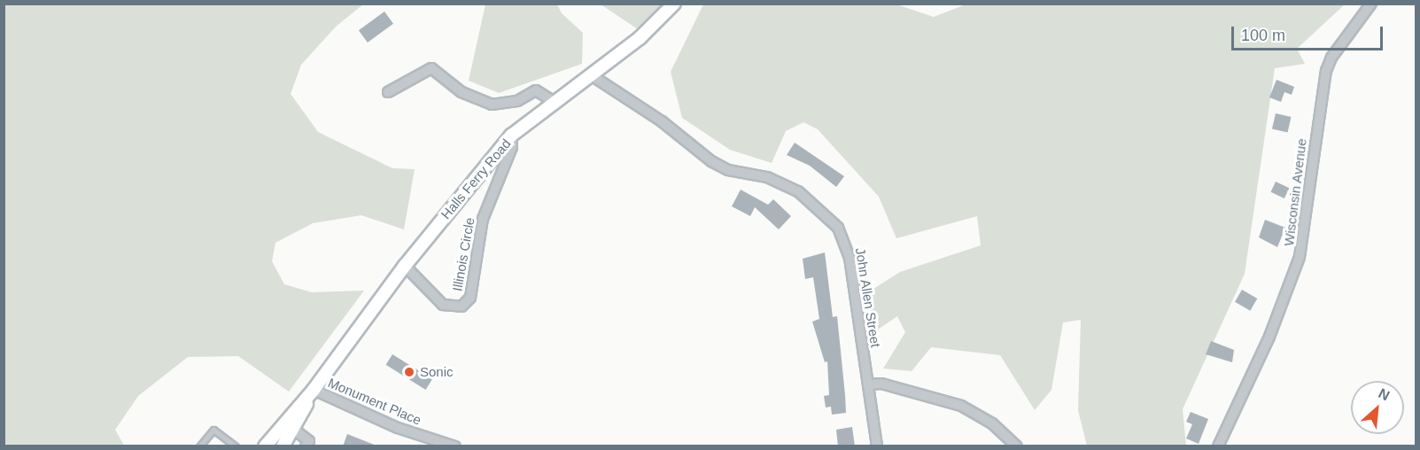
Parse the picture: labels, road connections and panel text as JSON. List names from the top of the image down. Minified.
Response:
{"streets":{"street":["Halls Ferry Road","Wisconsin Avenue","Illinois Circle","John Allen Street","Monument Place"]},"crossings":[["Halls Ferry Road","Illinois Circle"],["Halls Ferry Road","John Allen Street"],["Halls Ferry Road","Monument Place"]],"places":["Sonic"],"scale_bar":"100 m","north":"top right"}
